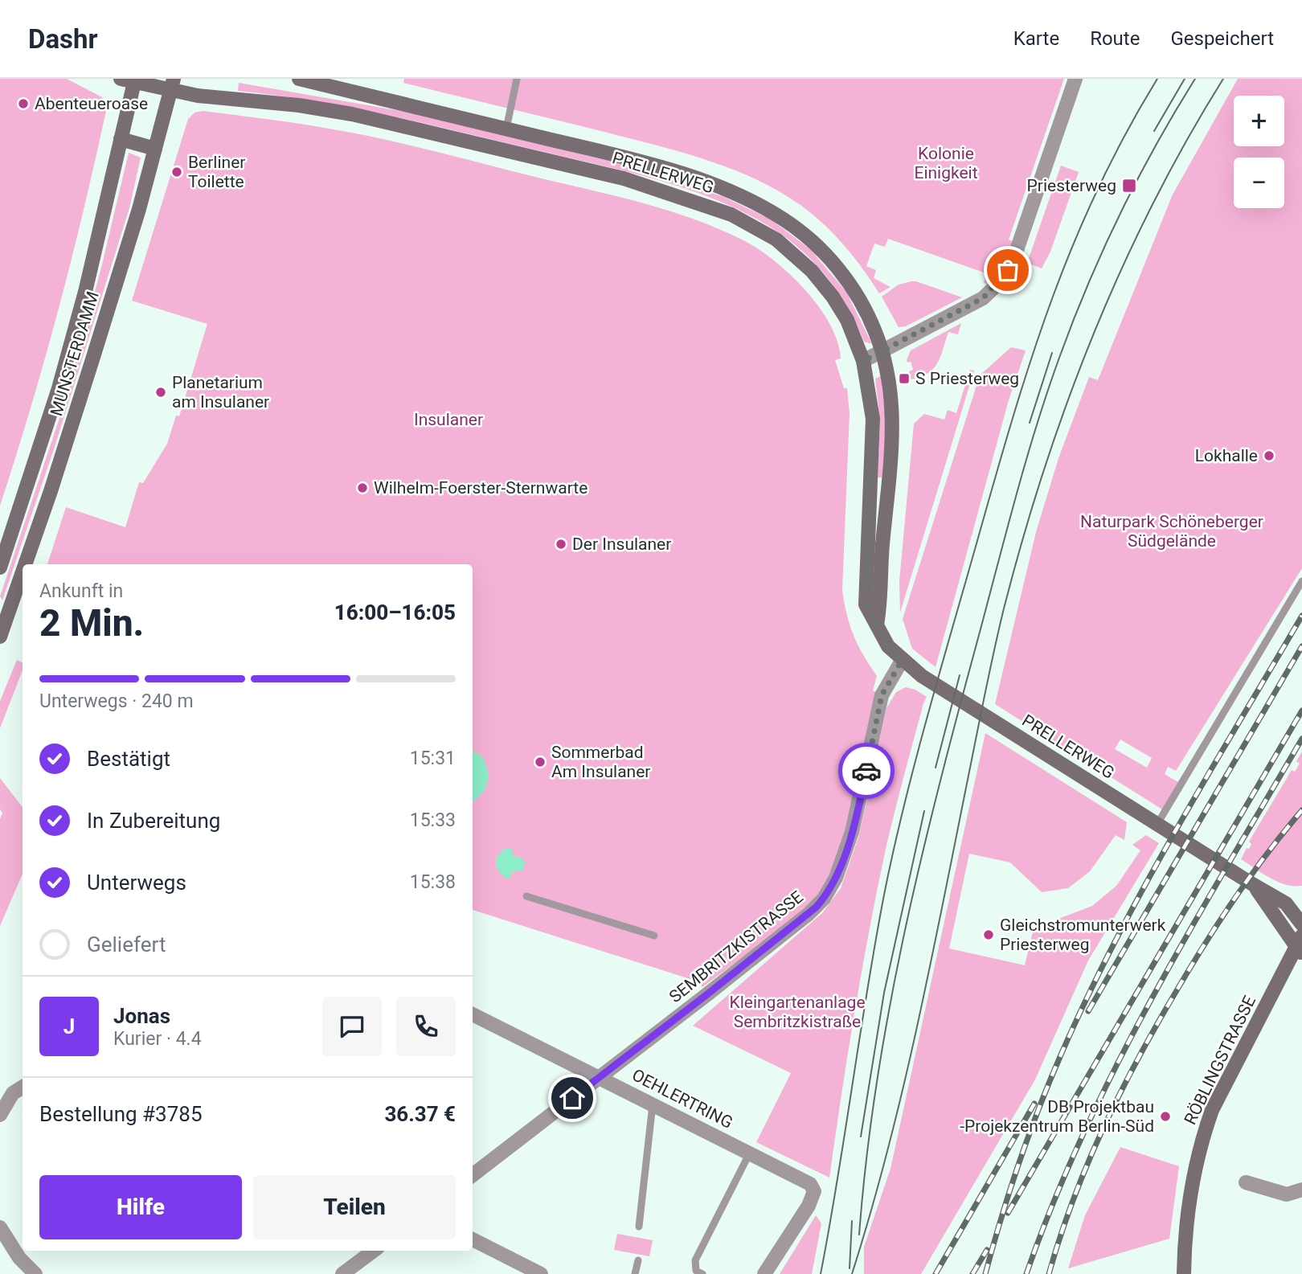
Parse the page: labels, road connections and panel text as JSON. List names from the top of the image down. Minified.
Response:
{"streets":{"main road":["PRELLERWEG","MUNSTERDAMM","RÖBLINGSTRASSE"],"street":["SEMBRITZKISTRASSE","OEHLERTRING"]},"crossings":[["PRELLERWEG","MUNSTERDAMM"],["PRELLERWEG","SEMBRITZKISTRASSE"],["PRELLERWEG","RÖBLINGSTRASSE"],["SEMBRITZKISTRASSE","OEHLERTRING"]],"parks":["Kolonie Einigkeit","Insulaner","Naturpark Schöneberger Südgelände","Kleingartenanlage Sembritzkistraße"],"places":{"other":["Abenteueroase","Berliner Toilette","Planetarium am Insulaner","Lokhalle","Wilhelm-Foerster-Sternwarte","Der Insulaner","Sommerbad Am Insulaner","Gleichstromunterwerk Priesterweg","DB Projektbau -Projekzentrum Berlin-Süd"],"transit":["Priesterweg","S Priesterweg"]},"page":{"header":"Dashr","nav":["Karte","Route","Gespeichert"],"map_buttons":["+","−"],"heading":["2 Min.","Ankunft in","16:00–16:05"],"panel":["Jonas","Kurier · 4.4","Bestellung #3785","36.37 €"],"bar":"Unterwegs · 240 m","list":[["Bestätigt","15:31"],["In Zubereitung","15:33"],["Unterwegs","15:38"],"Geliefert"],"round":"J","buttons":["Hilfe","Teilen"]}}
